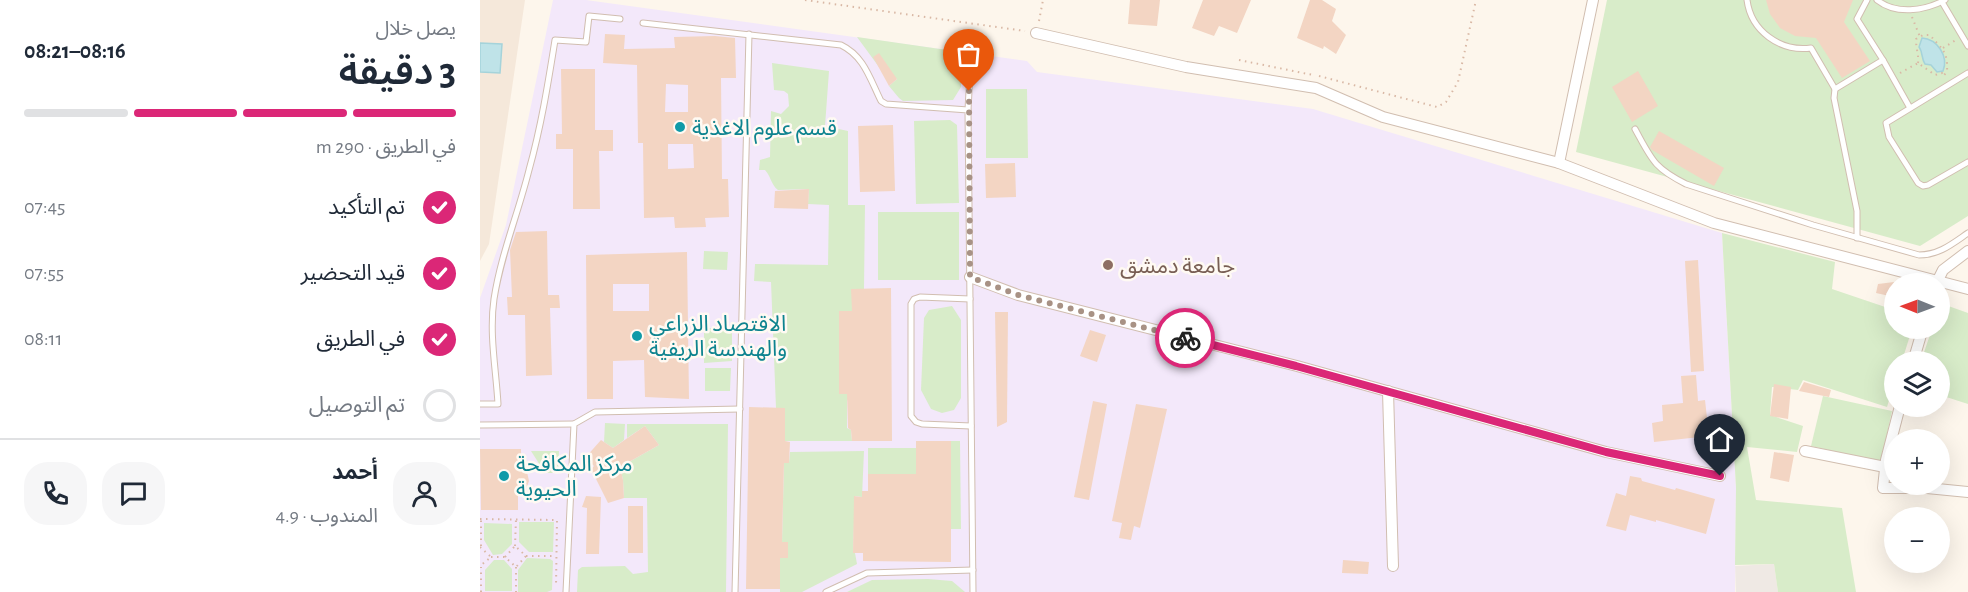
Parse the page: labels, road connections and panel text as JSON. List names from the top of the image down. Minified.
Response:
{"places":["قسم علوم الاغذية","جامعة دمشق","الاقتصاد الزراعي والهندسة الريفية","مركز المكافحة الحيوية"],"north":"left","page":{"heading":["3 دقيقة","يصل خلال","08:16–08:21"],"panel":["أحمد","المندوب · 4.9"],"bar":"في الطريق · 290 m","list":[["تم التأكيد","07:45"],["قيد التحضير","07:55"],["في الطريق","08:11"],"تم التوصيل"],"map_buttons":["+","−"]}}
